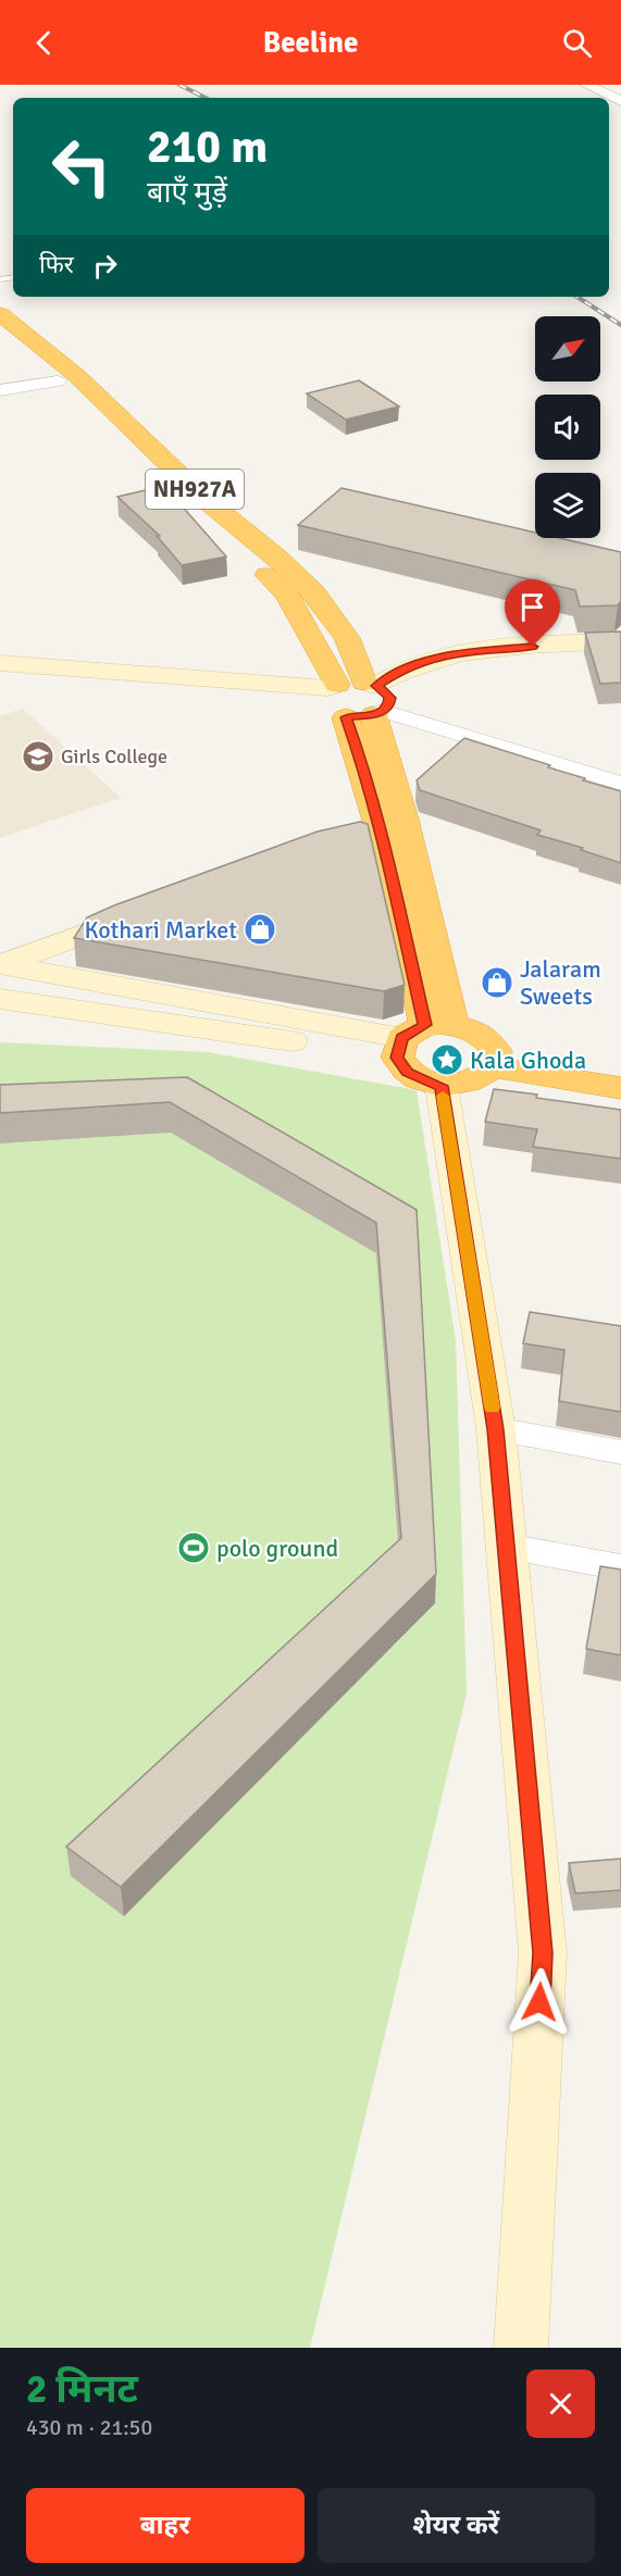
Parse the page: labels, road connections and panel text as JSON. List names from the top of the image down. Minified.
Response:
{"streets":{"highway":["NH927A"]},"places":{"school or university":["Girls College"],"shop":["Kothari Market","Jalaram Sweets"],"place":["Kala Ghoda"],"sports":["polo ground"]},"north":"top right","page":{"header":"Beeline","turn":["210 m","बाएँ मुड़ें"],"then":"फिर","heading":["2 मिनट","430 m · 21:50"],"buttons":["बाहर","शेयर करें"]}}
